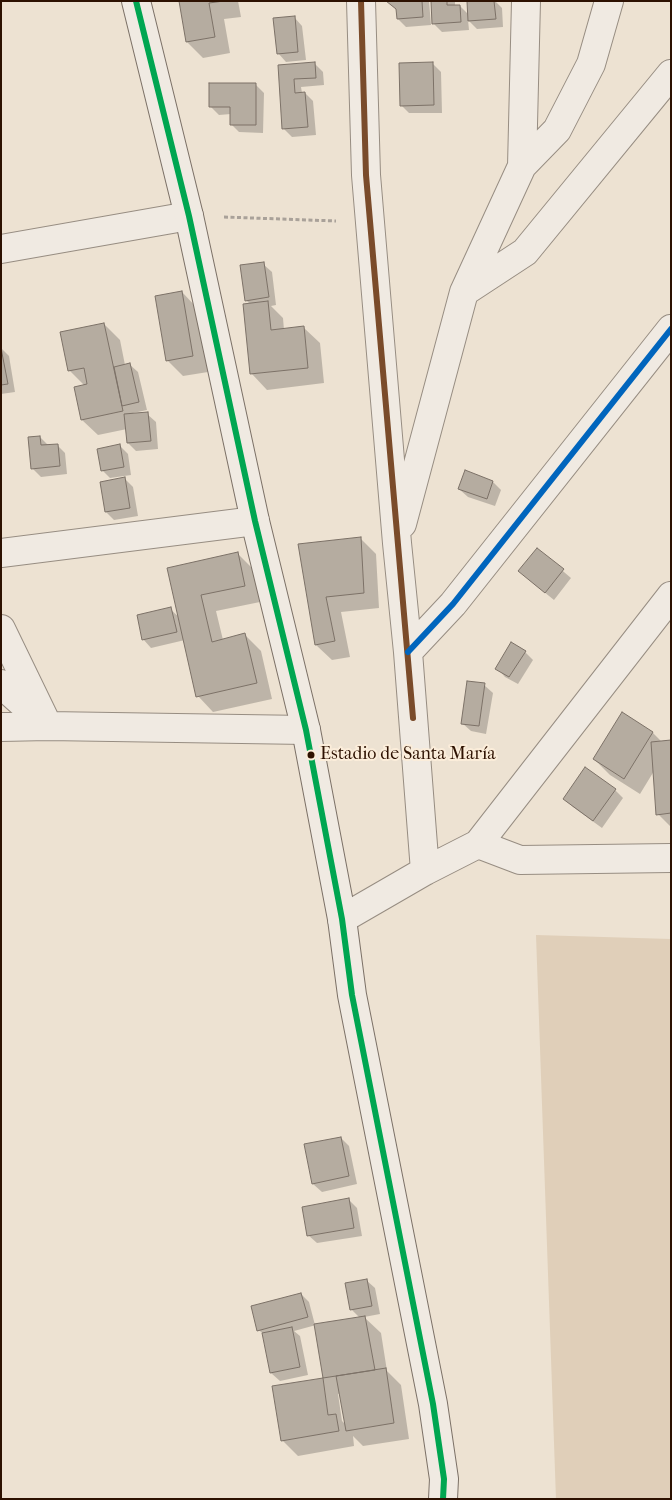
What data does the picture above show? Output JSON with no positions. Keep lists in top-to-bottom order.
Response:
{
  "places": ["Estadio de Santa María"]
}
